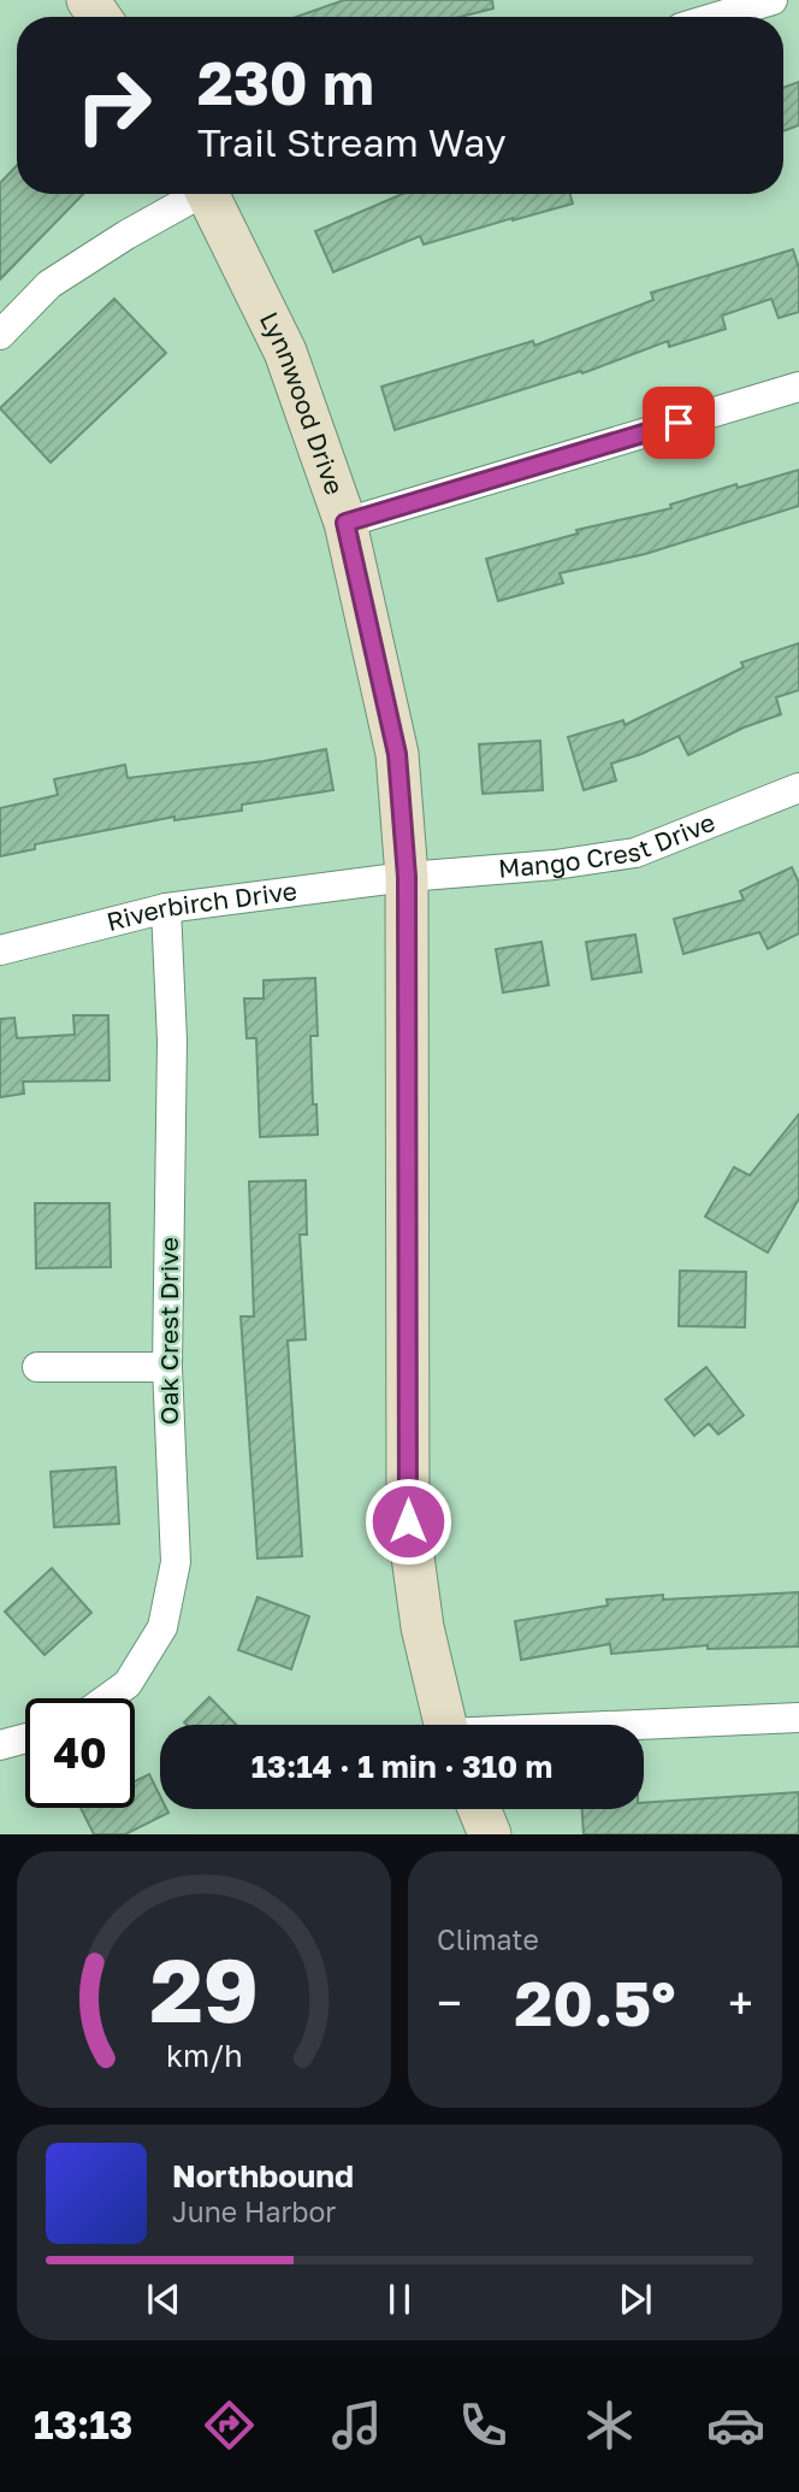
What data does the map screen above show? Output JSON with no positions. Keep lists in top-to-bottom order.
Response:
{
  "streets": {
    "street": [
      "Lynnwood Drive",
      "Mango Crest Drive",
      "Riverbirch Drive",
      "Oak Crest Drive"
    ]
  },
  "crossings": [
    ["Lynnwood Drive", "Mango Crest Drive"],
    ["Lynnwood Drive", "Riverbirch Drive"],
    ["Mango Crest Drive", "Riverbirch Drive"],
    ["Riverbirch Drive", "Oak Crest Drive"]
  ],
  "page": {
    "turn": ["230 m", "Trail Stream Way"],
    "limit": "40",
    "trip": "13:14 · 1 min · 310 m",
    "tile": "Climate",
    "heat": ["−", "20.5°", "+"],
    "song": ["Northbound", "June Harbor"],
    "tabs": "13:13",
    "gauge": ["29", "km/h"]
  }
}
